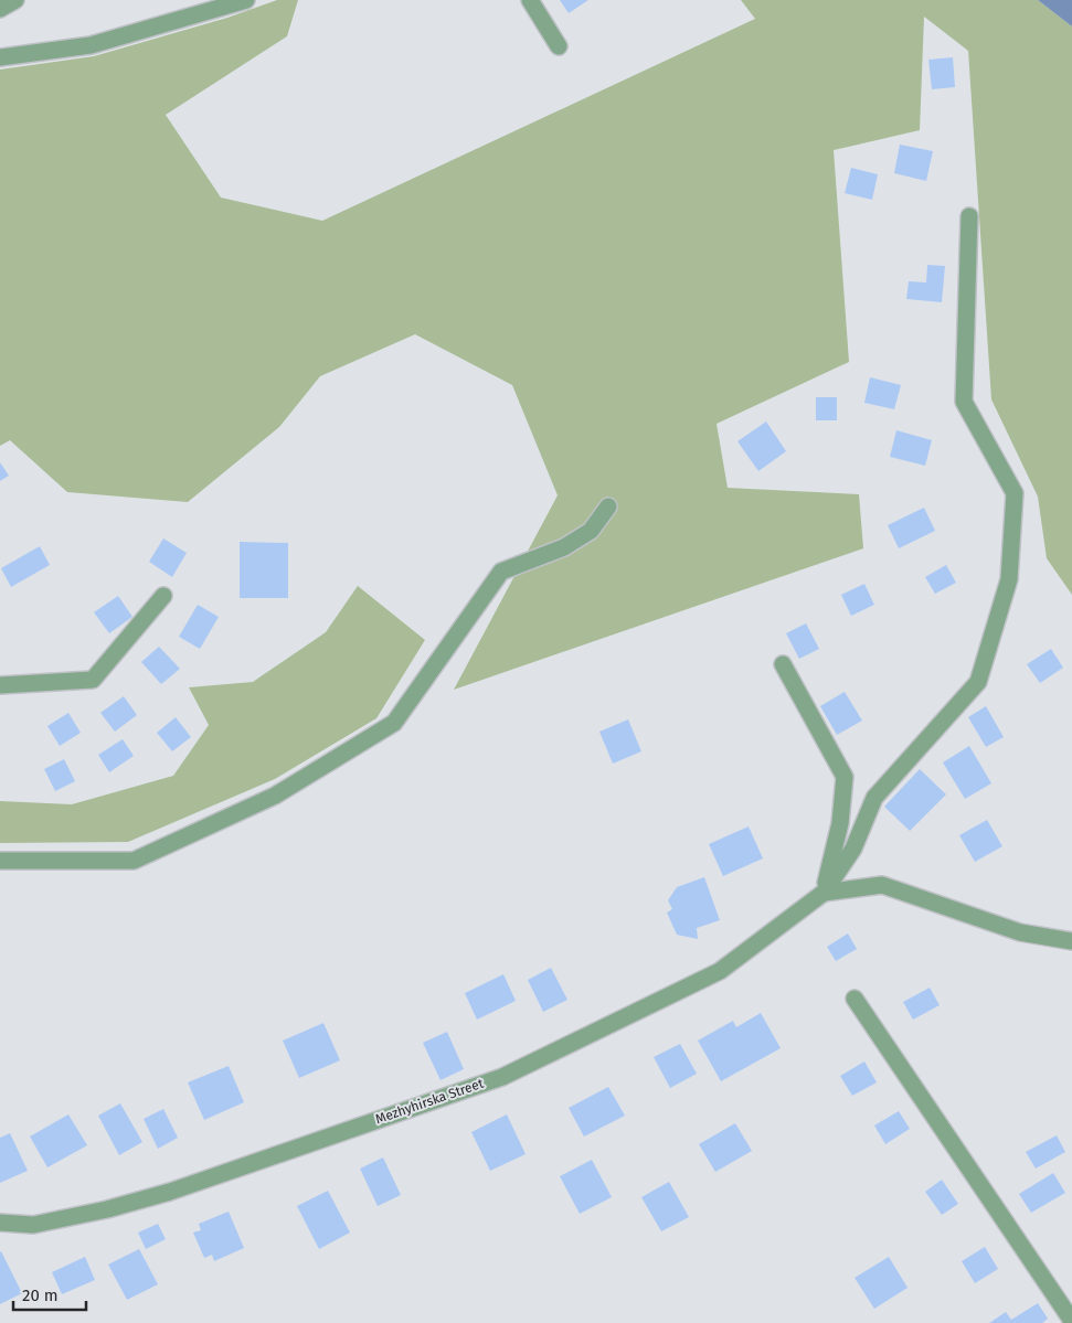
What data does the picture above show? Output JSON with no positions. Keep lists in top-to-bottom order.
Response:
{
  "streets": {
    "street": ["Mezhyhirska Street"]
  },
  "scale_bar": "20 m"
}
